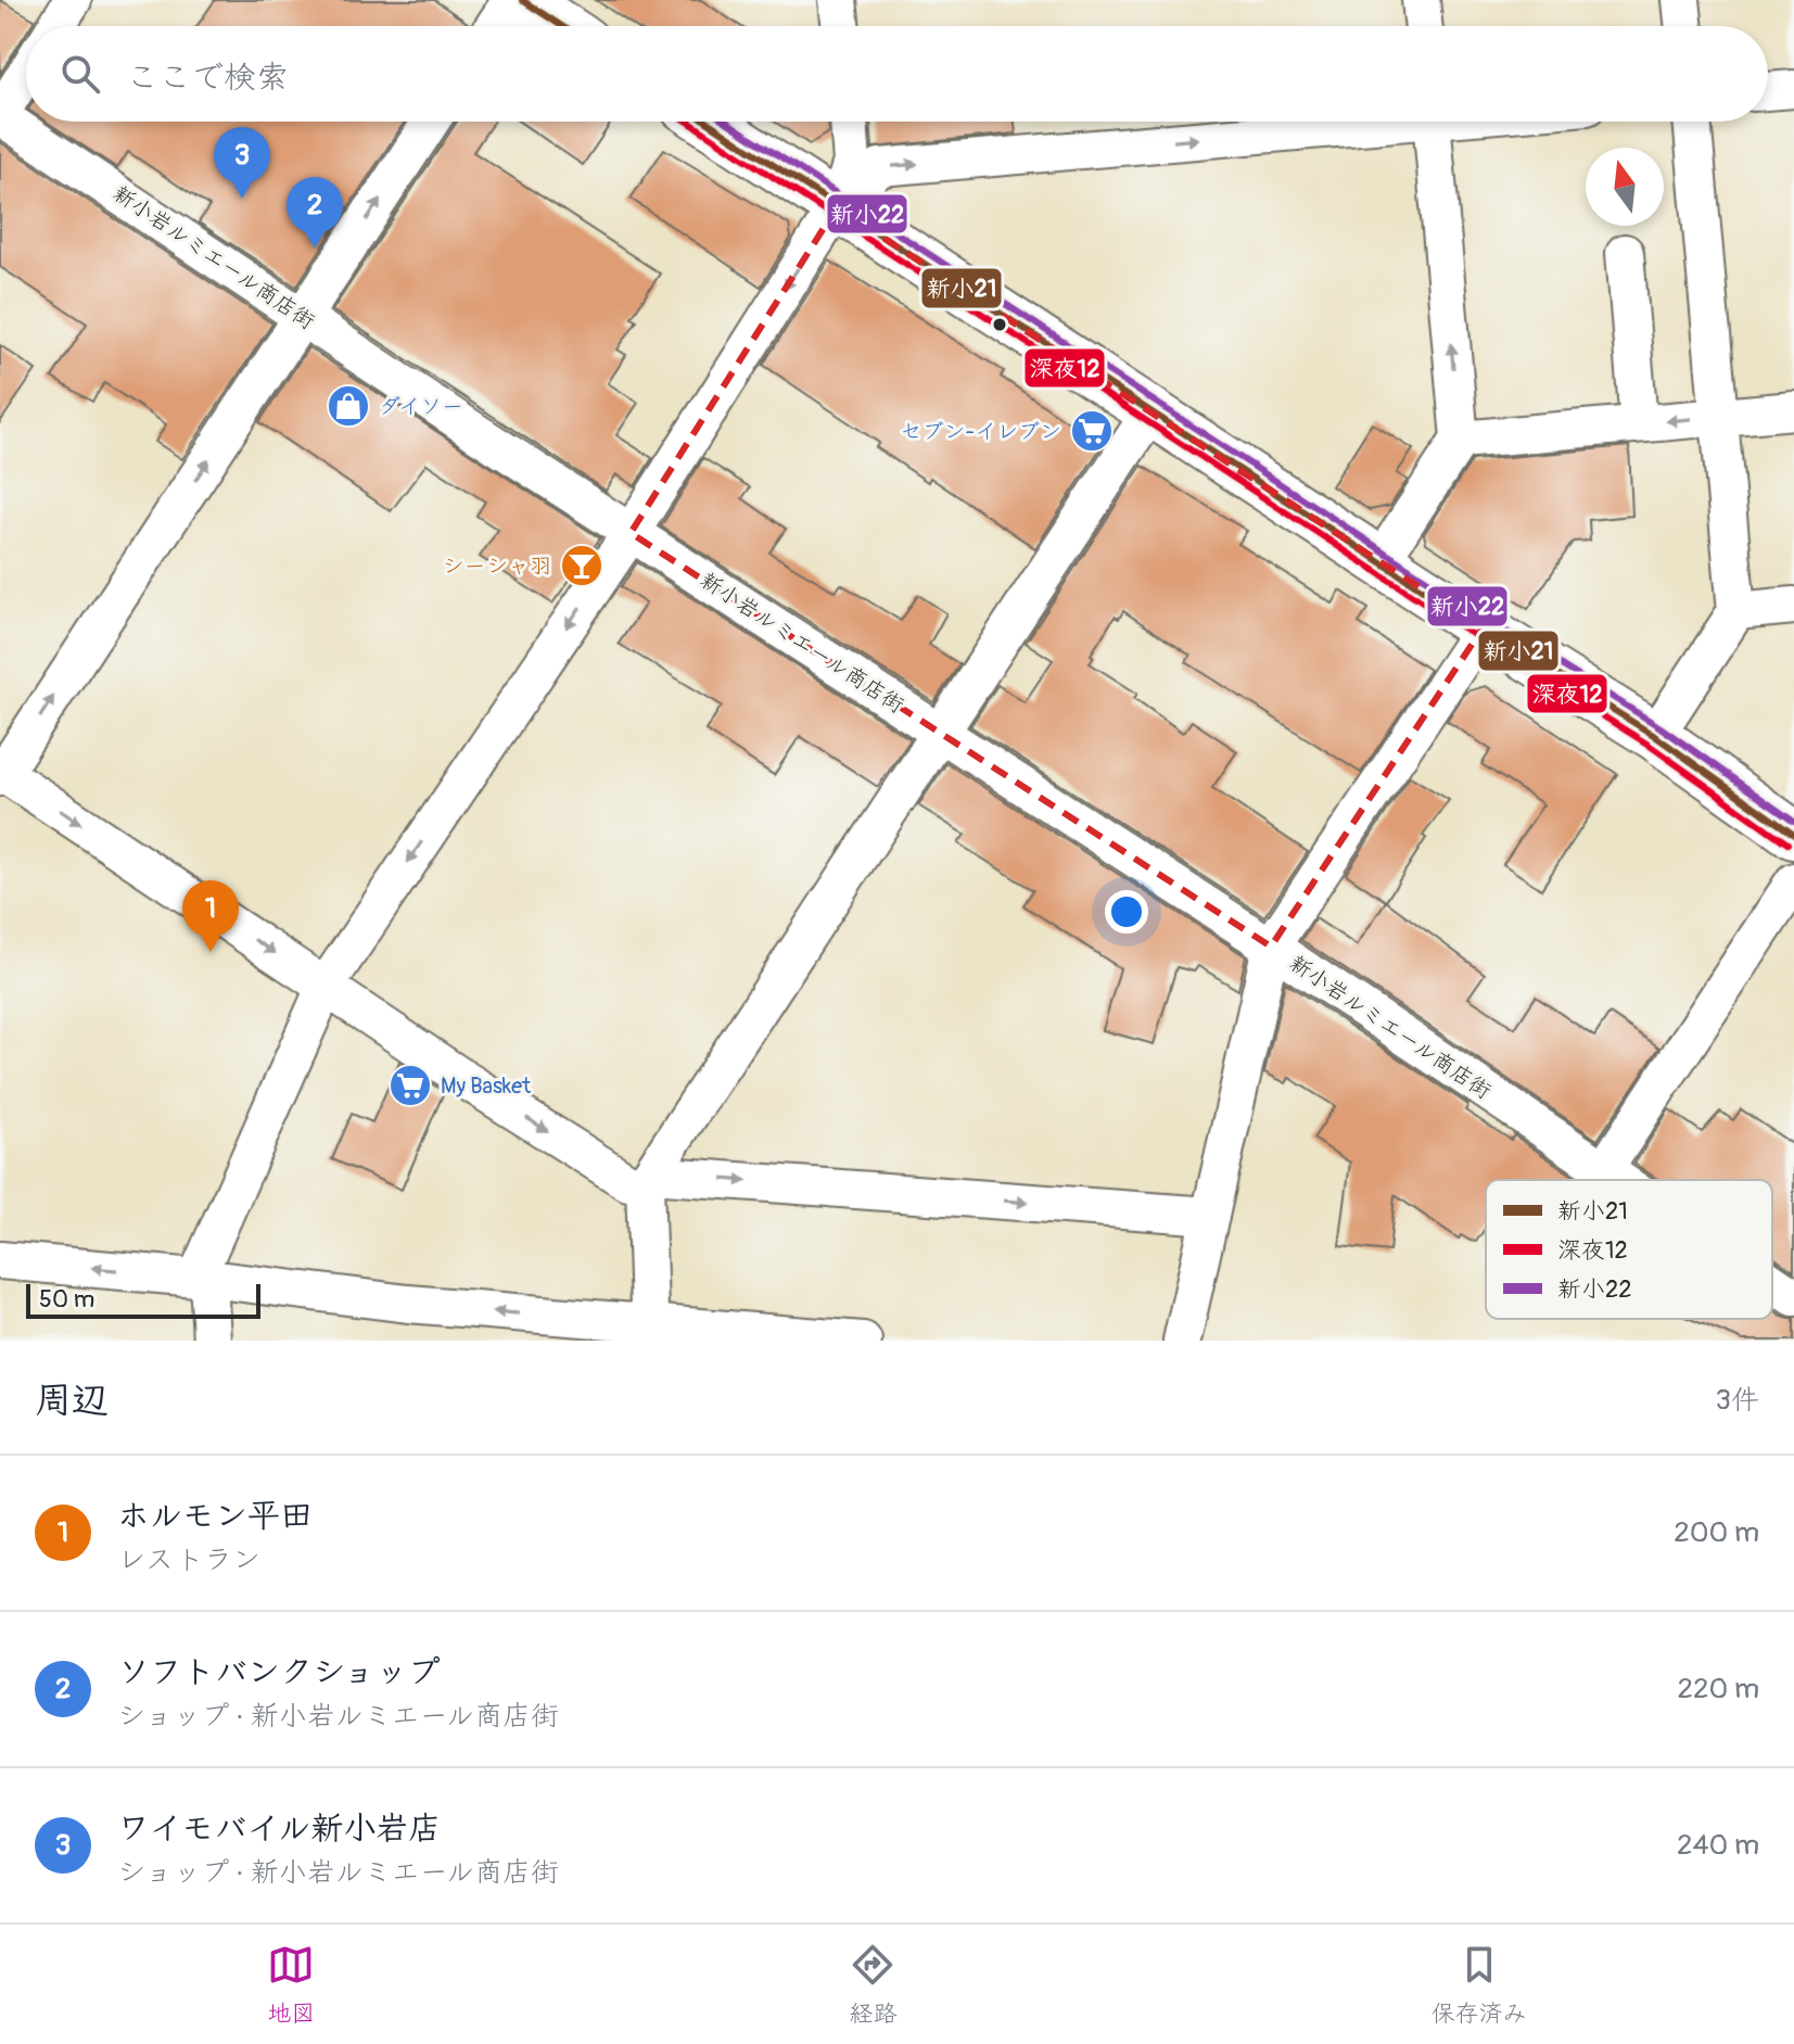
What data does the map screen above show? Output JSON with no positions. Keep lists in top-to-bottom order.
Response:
{
  "streets": {
    "street": ["新小岩ルミエール商店街"]
  },
  "places": {
    "shop": ["ダイソー"],
    "supermarket": ["セブン-イレブン", "My Basket"],
    "bar": ["シーシャ羽"]
  },
  "lines": ["transit line 新小21", "transit line 深夜12", "transit line 新小22"],
  "legend": ["新小21", "深夜12", "新小22"],
  "scale_bar": "50 m",
  "north": "top",
  "page": {
    "search": "ここで検索",
    "pins": ["3", "2", "1"],
    "scale": "50 m",
    "heading": ["周辺", "3件"],
    "list": [
      {
        "mark": "1",
        "name": "ホルモン平田",
        "note": "レストラン",
        "value": "200 m"
      },
      {
        "mark": "2",
        "name": "ソフトバンクショップ",
        "note": "ショップ · 新小岩ルミエール商店街",
        "value": "220 m"
      },
      {
        "mark": "3",
        "name": "ワイモバイル新小岩店",
        "note": "ショップ · 新小岩ルミエール商店街",
        "value": "240 m"
      }
    ],
    "nav": ["地図", "経路", "保存済み"]
  }
}
